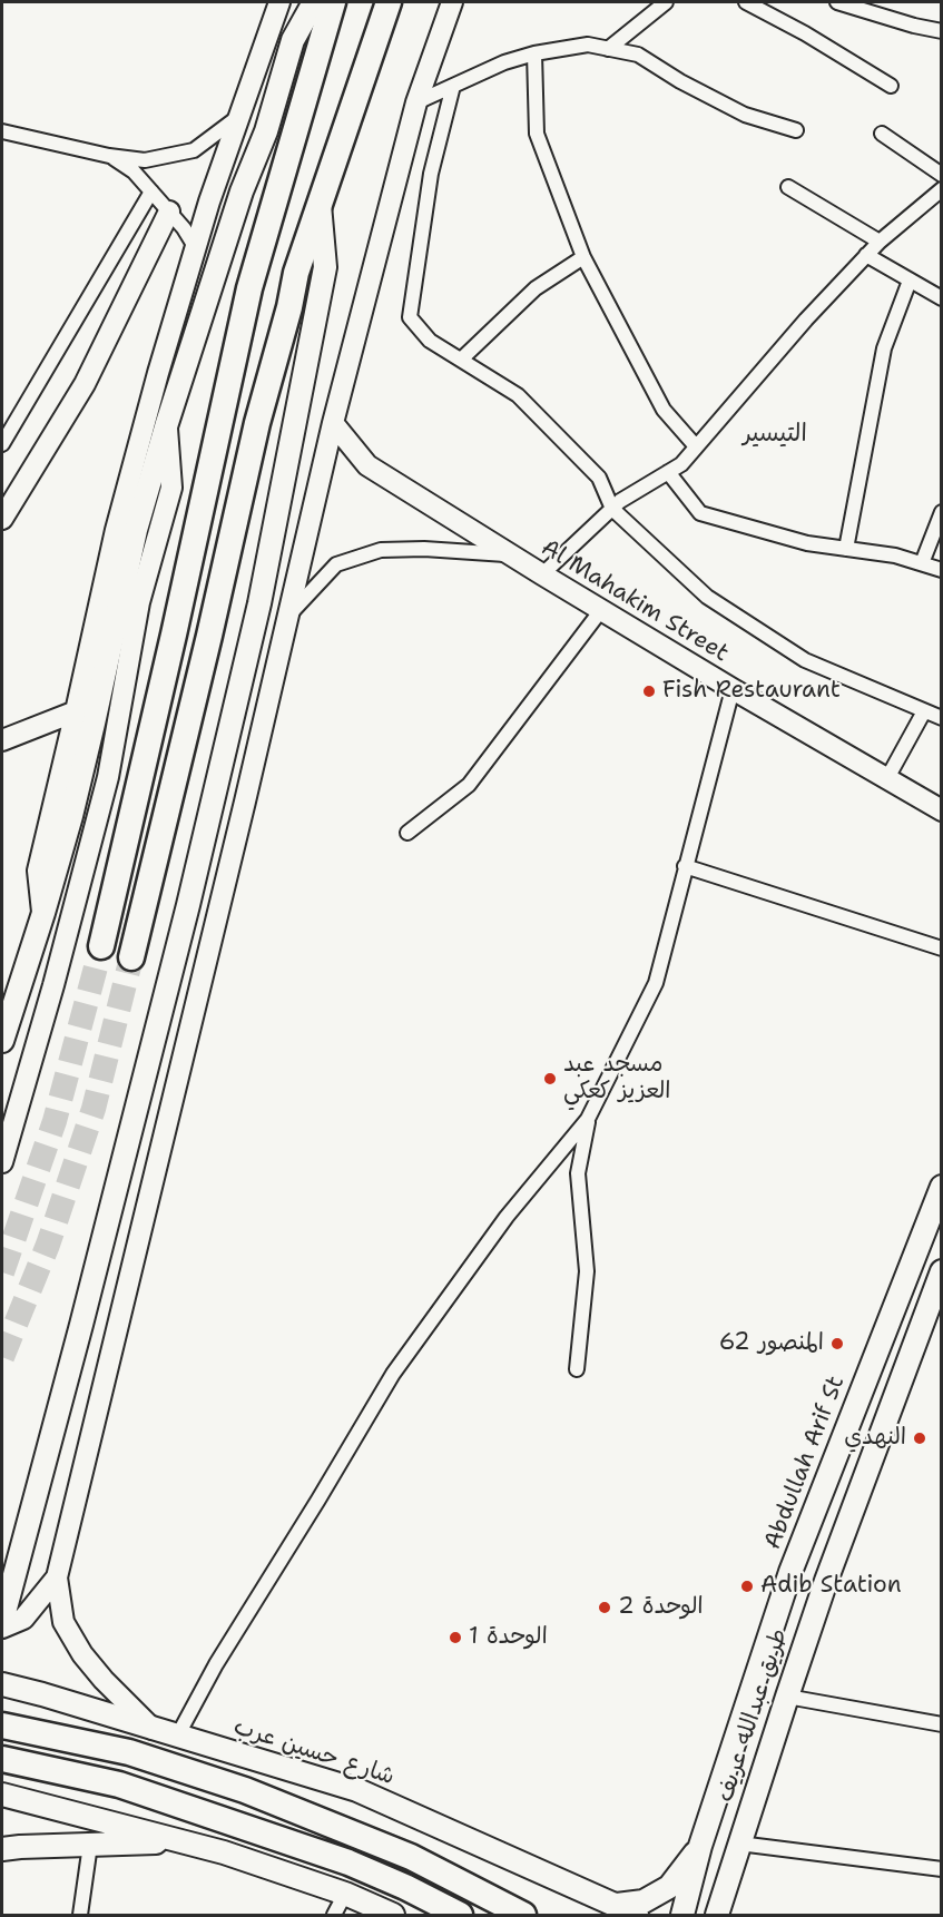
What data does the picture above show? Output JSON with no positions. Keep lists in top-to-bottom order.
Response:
{
  "streets": {
    "main road": ["Abdullah Arif St", "طريق عبدالله عريف", "شارع حسين عرب"],
    "street": ["Al Mahakim Street"]
  },
  "districts": ["التيسير"],
  "places": [
    "Fish Restaurant",
    "مسجد عبد العزيز كعكي",
    "المنصور 62",
    "النهدي",
    "Adib Station",
    "الوحدة 2",
    "الوحدة 1"
  ]
}
